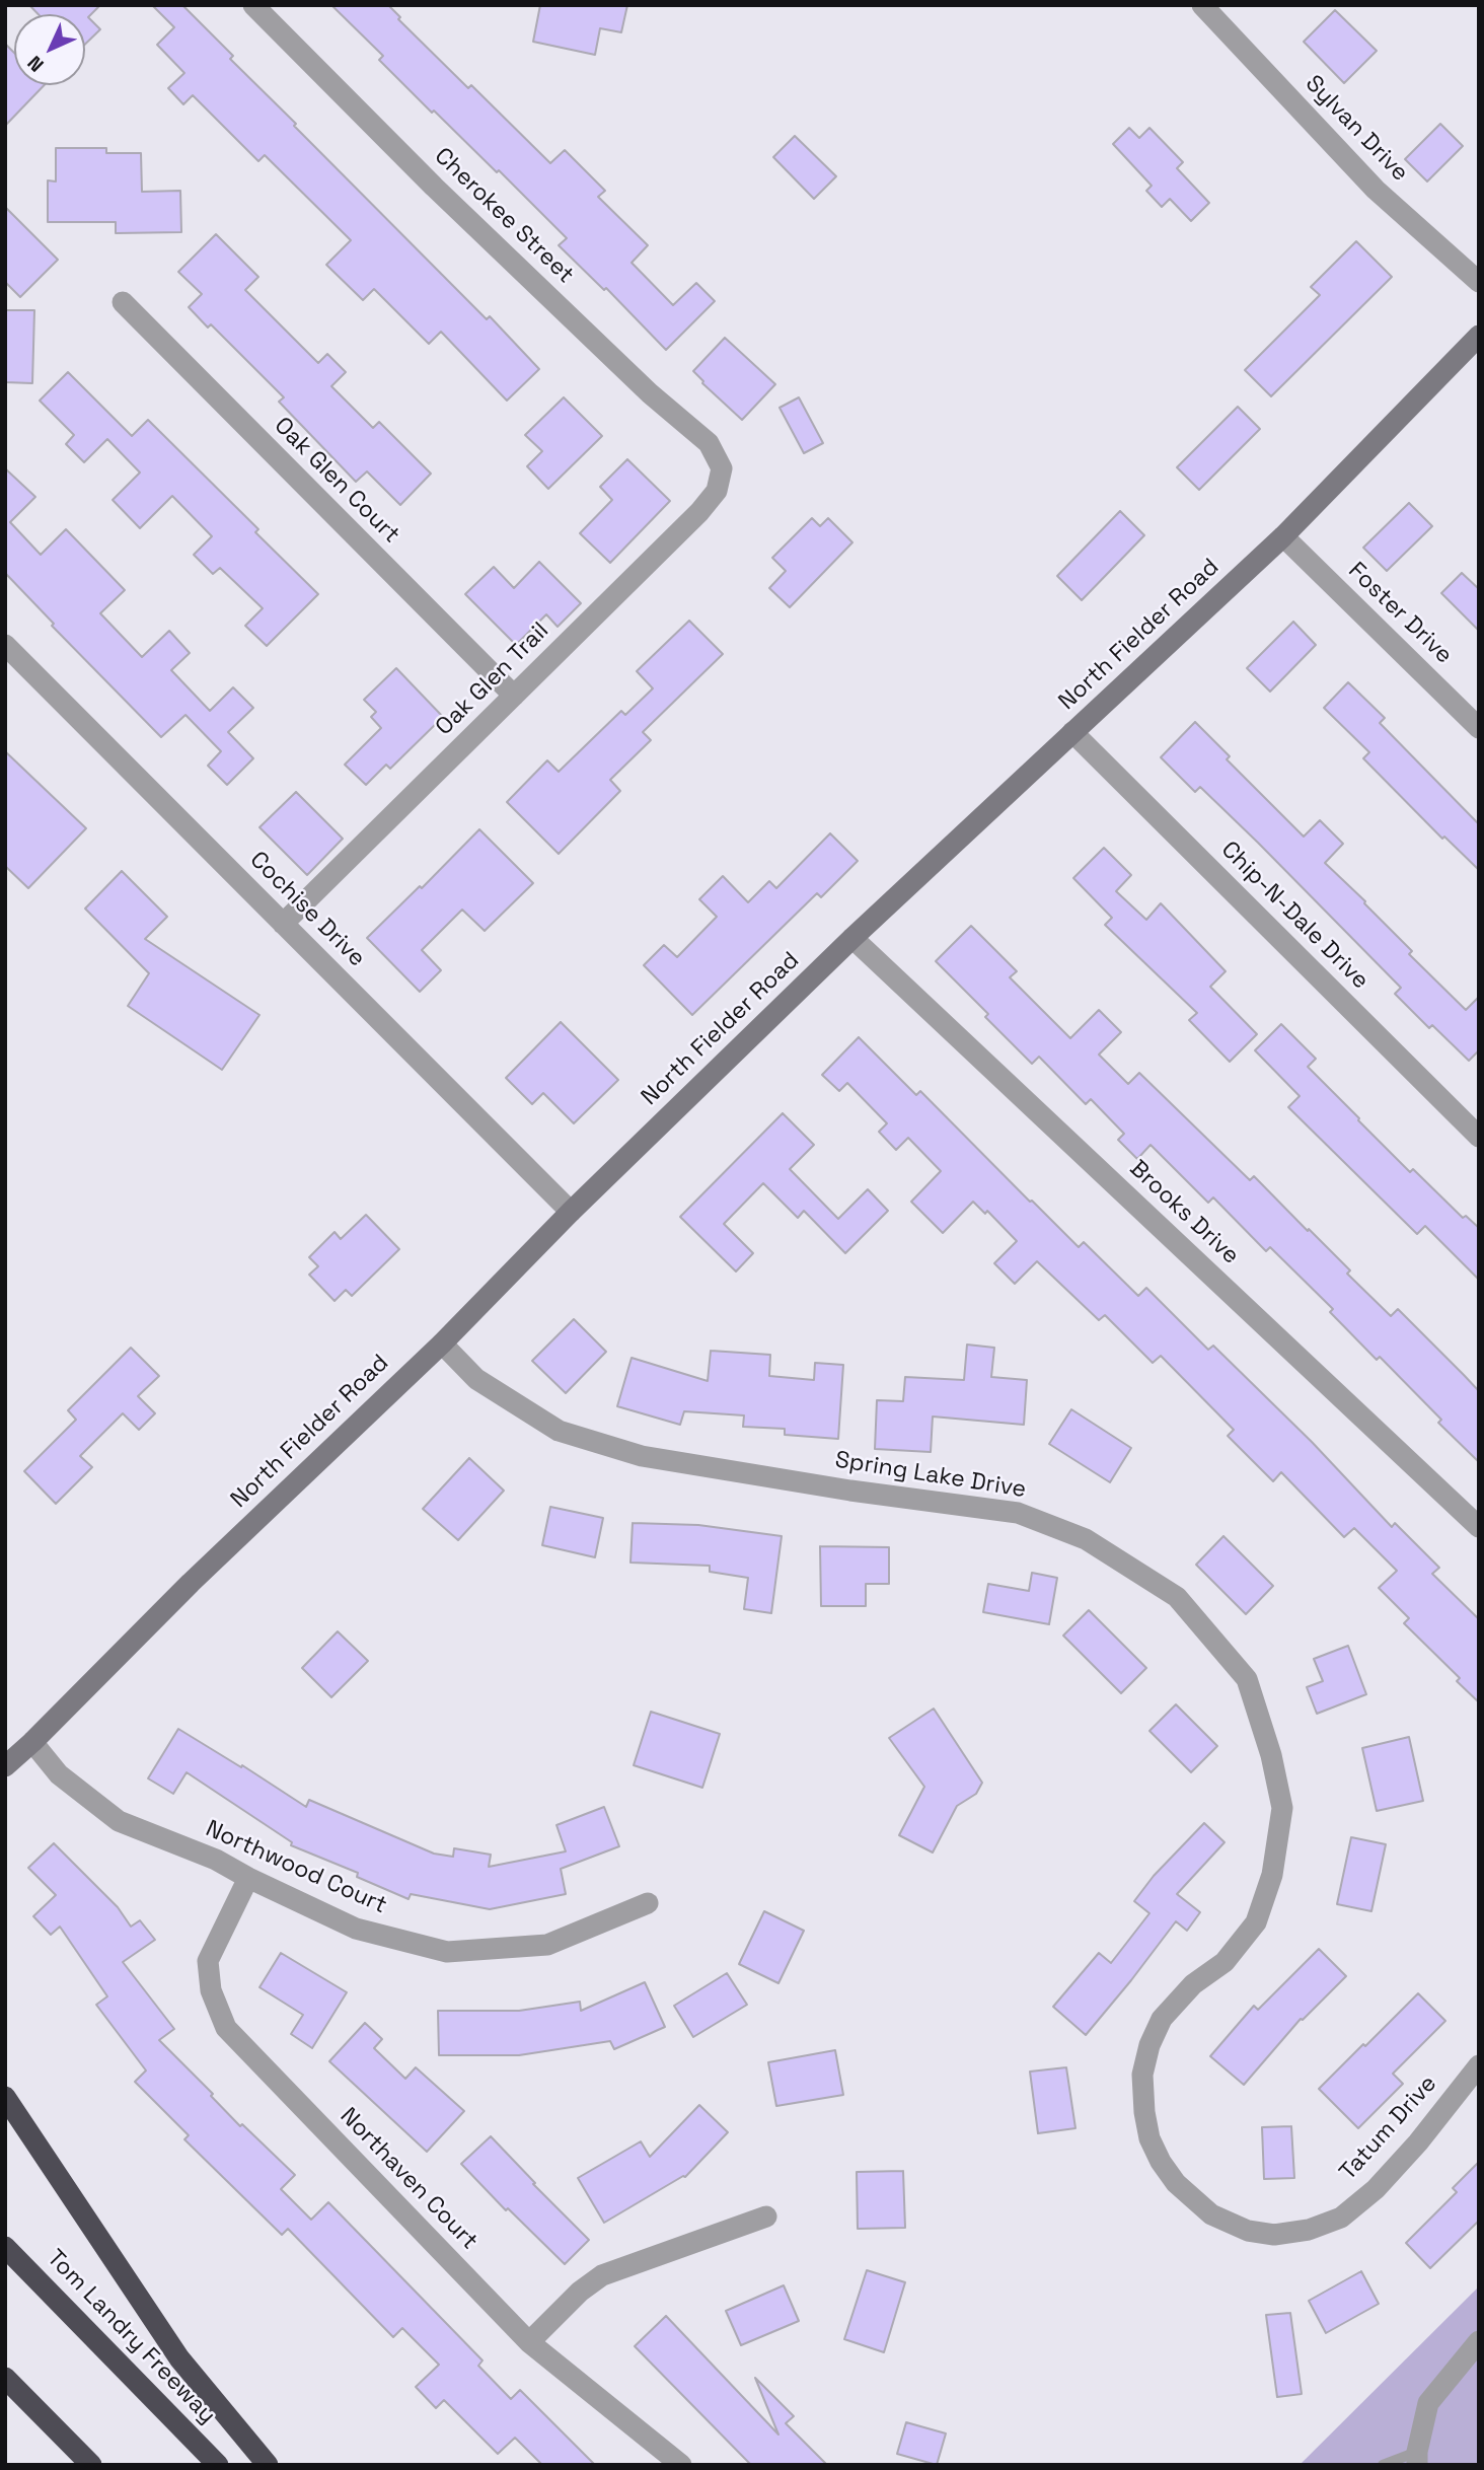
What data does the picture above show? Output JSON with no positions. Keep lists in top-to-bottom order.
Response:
{
  "streets": {
    "highway": ["Tom Landry Freeway"],
    "main road": ["North Fielder Road"],
    "street": [
      "Sylvan Drive",
      "Cherokee Street",
      "Oak Glen Court",
      "Foster Drive",
      "Oak Glen Trail",
      "Cochise Drive",
      "Chip-N-Dale Drive",
      "Brooks Drive",
      "Spring Lake Drive",
      "Northwood Court",
      "Tatum Drive",
      "Northaven Court"
    ]
  },
  "crossings": [
    ["Cherokee Street", "Oak Glen Trail"],
    ["Oak Glen Court", "Oak Glen Trail"],
    ["Foster Drive", "North Fielder Road"],
    ["North Fielder Road", "Cochise Drive"],
    ["North Fielder Road", "Chip-N-Dale Drive"],
    ["North Fielder Road", "Brooks Drive"],
    ["North Fielder Road", "Spring Lake Drive"],
    ["North Fielder Road", "Northwood Court"],
    ["Oak Glen Trail", "Cochise Drive"],
    ["Spring Lake Drive", "Tatum Drive"],
    ["Northwood Court", "Northaven Court"]
  ],
  "north": "bottom left"
}
